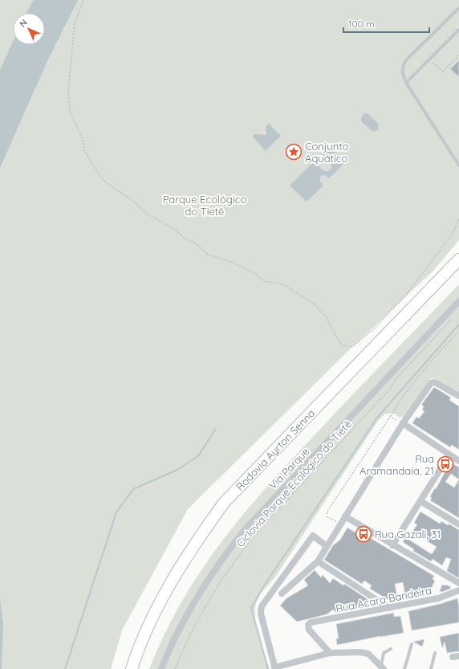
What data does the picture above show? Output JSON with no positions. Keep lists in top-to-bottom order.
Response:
{
  "streets": {
    "highway": ["Rodovia Ayrton Senna"],
    "street": ["Via Parque", "Rua Acara Bandeira"],
    "path": ["Ciclovia Parque Ecológico do Tietê"]
  },
  "parks": ["Parque Ecológico do Tietê"],
  "places": {
    "place": ["Conjunto Aquático"],
    "bus stop": ["Rua Aramandaia, 21", "Rua Gazali, 31"]
  },
  "scale_bar": "100 m",
  "north": "top left"
}
